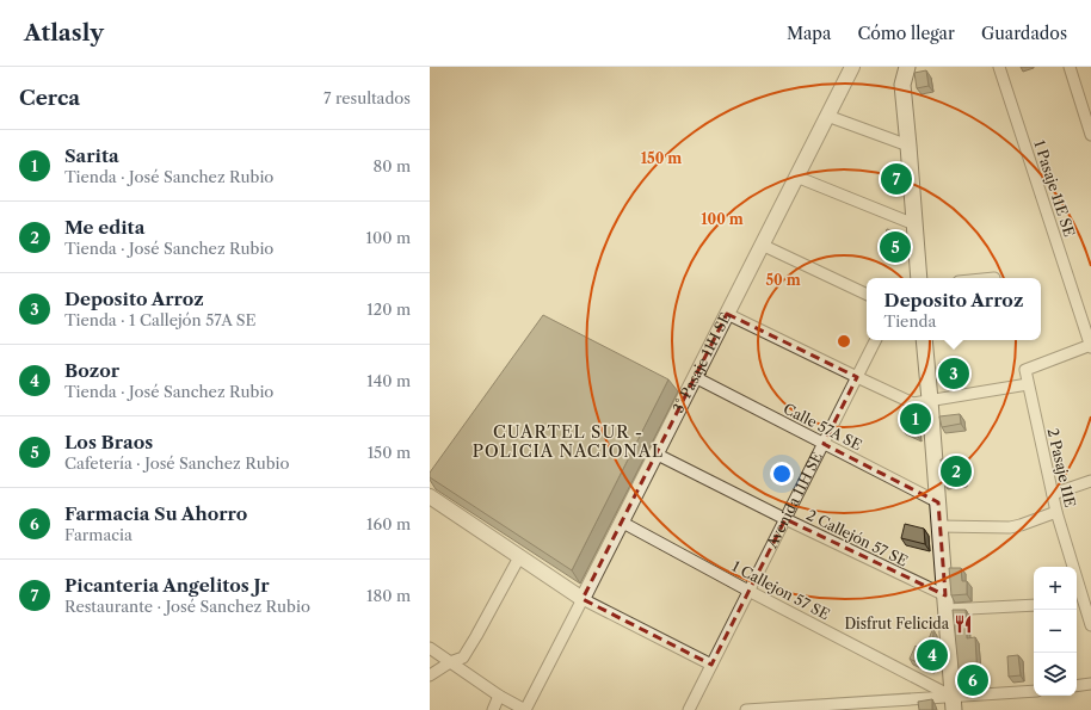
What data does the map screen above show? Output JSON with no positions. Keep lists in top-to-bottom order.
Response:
{
  "streets": {
    "street": [
      "1 Pasaje 11E SE",
      "3° Pasaje 11H SE",
      "Calle 57A SE",
      "2 Pasaje 11E",
      "Avenida 11H SE",
      "2 Callejón 57 SE",
      "1 Callejon 57 SE"
    ]
  },
  "crossings": [
    ["1 Pasaje 11E SE", "2 Pasaje 11E"],
    ["3° Pasaje 11H SE", "Calle 57A SE"],
    ["3° Pasaje 11H SE", "2 Callejón 57 SE"],
    ["3° Pasaje 11H SE", "1 Callejon 57 SE"],
    ["Calle 57A SE", "Avenida 11H SE"],
    ["Avenida 11H SE", "2 Callejón 57 SE"],
    ["Avenida 11H SE", "1 Callejon 57 SE"]
  ],
  "districts": ["CUARTEL SUR - POLICIA NACIONAL"],
  "places": {
    "restaurant": ["Disfrut Felicida"]
  },
  "page": {
    "header": "Atlasly",
    "nav": ["Mapa", "Cómo llegar", "Guardados"],
    "heading": ["Cerca", "7 resultados"],
    "list": [
      {
        "mark": "1",
        "name": "Sarita",
        "note": "Tienda · José Sanchez Rubio",
        "value": "80 m"
      },
      {
        "mark": "2",
        "name": "Me edita",
        "note": "Tienda · José Sanchez Rubio",
        "value": "100 m"
      },
      {
        "mark": "3",
        "name": "Deposito Arroz",
        "note": "Tienda · 1 Callejón 57A SE",
        "value": "120 m"
      },
      {
        "mark": "4",
        "name": "Bozor",
        "note": "Tienda · José Sanchez Rubio",
        "value": "140 m"
      },
      {
        "mark": "5",
        "name": "Los Braos",
        "note": "Cafetería · José Sanchez Rubio",
        "value": "150 m"
      },
      {
        "mark": "6",
        "name": "Farmacia Su Ahorro",
        "note": "Farmacia",
        "value": "160 m"
      },
      {
        "mark": "7",
        "name": "Picanteria Angelitos Jr",
        "note": "Restaurante · José Sanchez Rubio",
        "value": "180 m"
      }
    ],
    "pins": [
      "7",
      "5",
      "3",
      "1",
      "2",
      "4",
      "6"
    ],
    "popup": ["Deposito Arroz", "Tienda"],
    "map_buttons": ["+", "−"]
  },
  "rings": ["150 m", "100 m", "50 m"]
}
